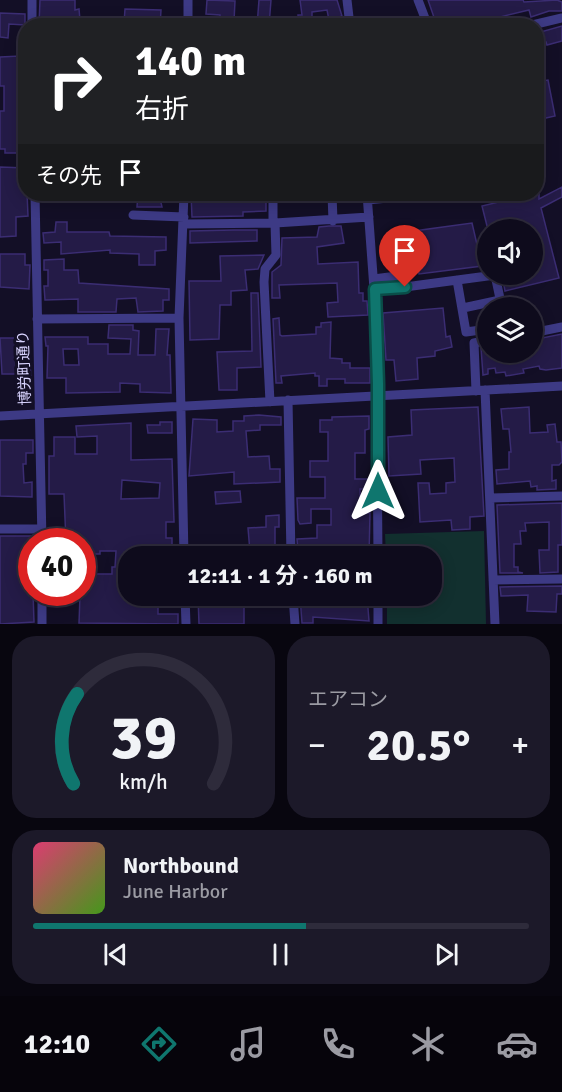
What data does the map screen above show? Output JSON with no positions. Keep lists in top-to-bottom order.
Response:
{
  "streets": {
    "street": ["博労町通り"]
  },
  "page": {
    "turn": ["140 m", "右折"],
    "then": "その先",
    "limit": "40",
    "trip": "12:11 · 1 分 · 160 m",
    "tile": "エアコン",
    "heat": ["−", "20.5°", "+"],
    "song": ["Northbound", "June Harbor"],
    "tabs": "12:10",
    "gauge": ["39", "km/h"]
  }
}
